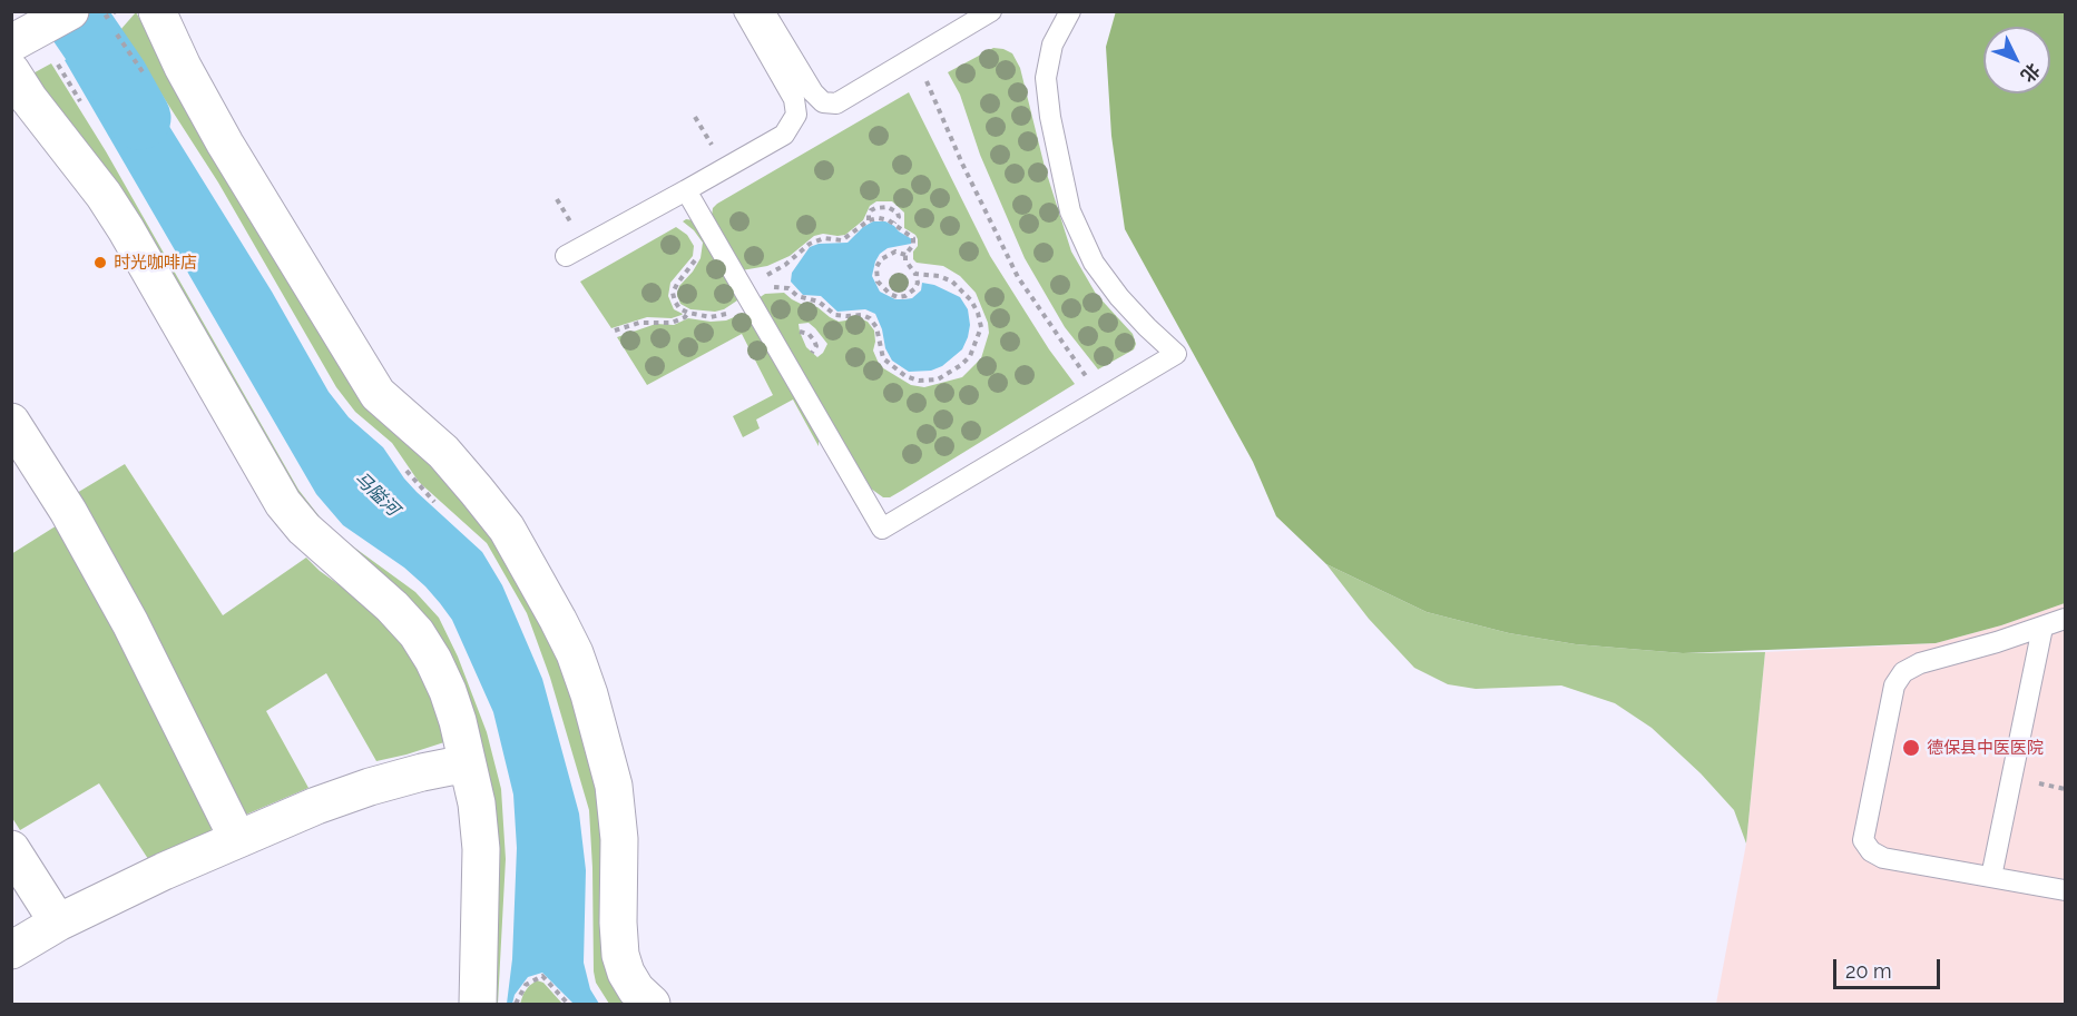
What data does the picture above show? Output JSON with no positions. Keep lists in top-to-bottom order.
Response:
{
  "water": ["马隘河"],
  "places": ["时光咖啡店", "德保县中医医院"],
  "scale_bar": "20 m",
  "north": "bottom right"
}
